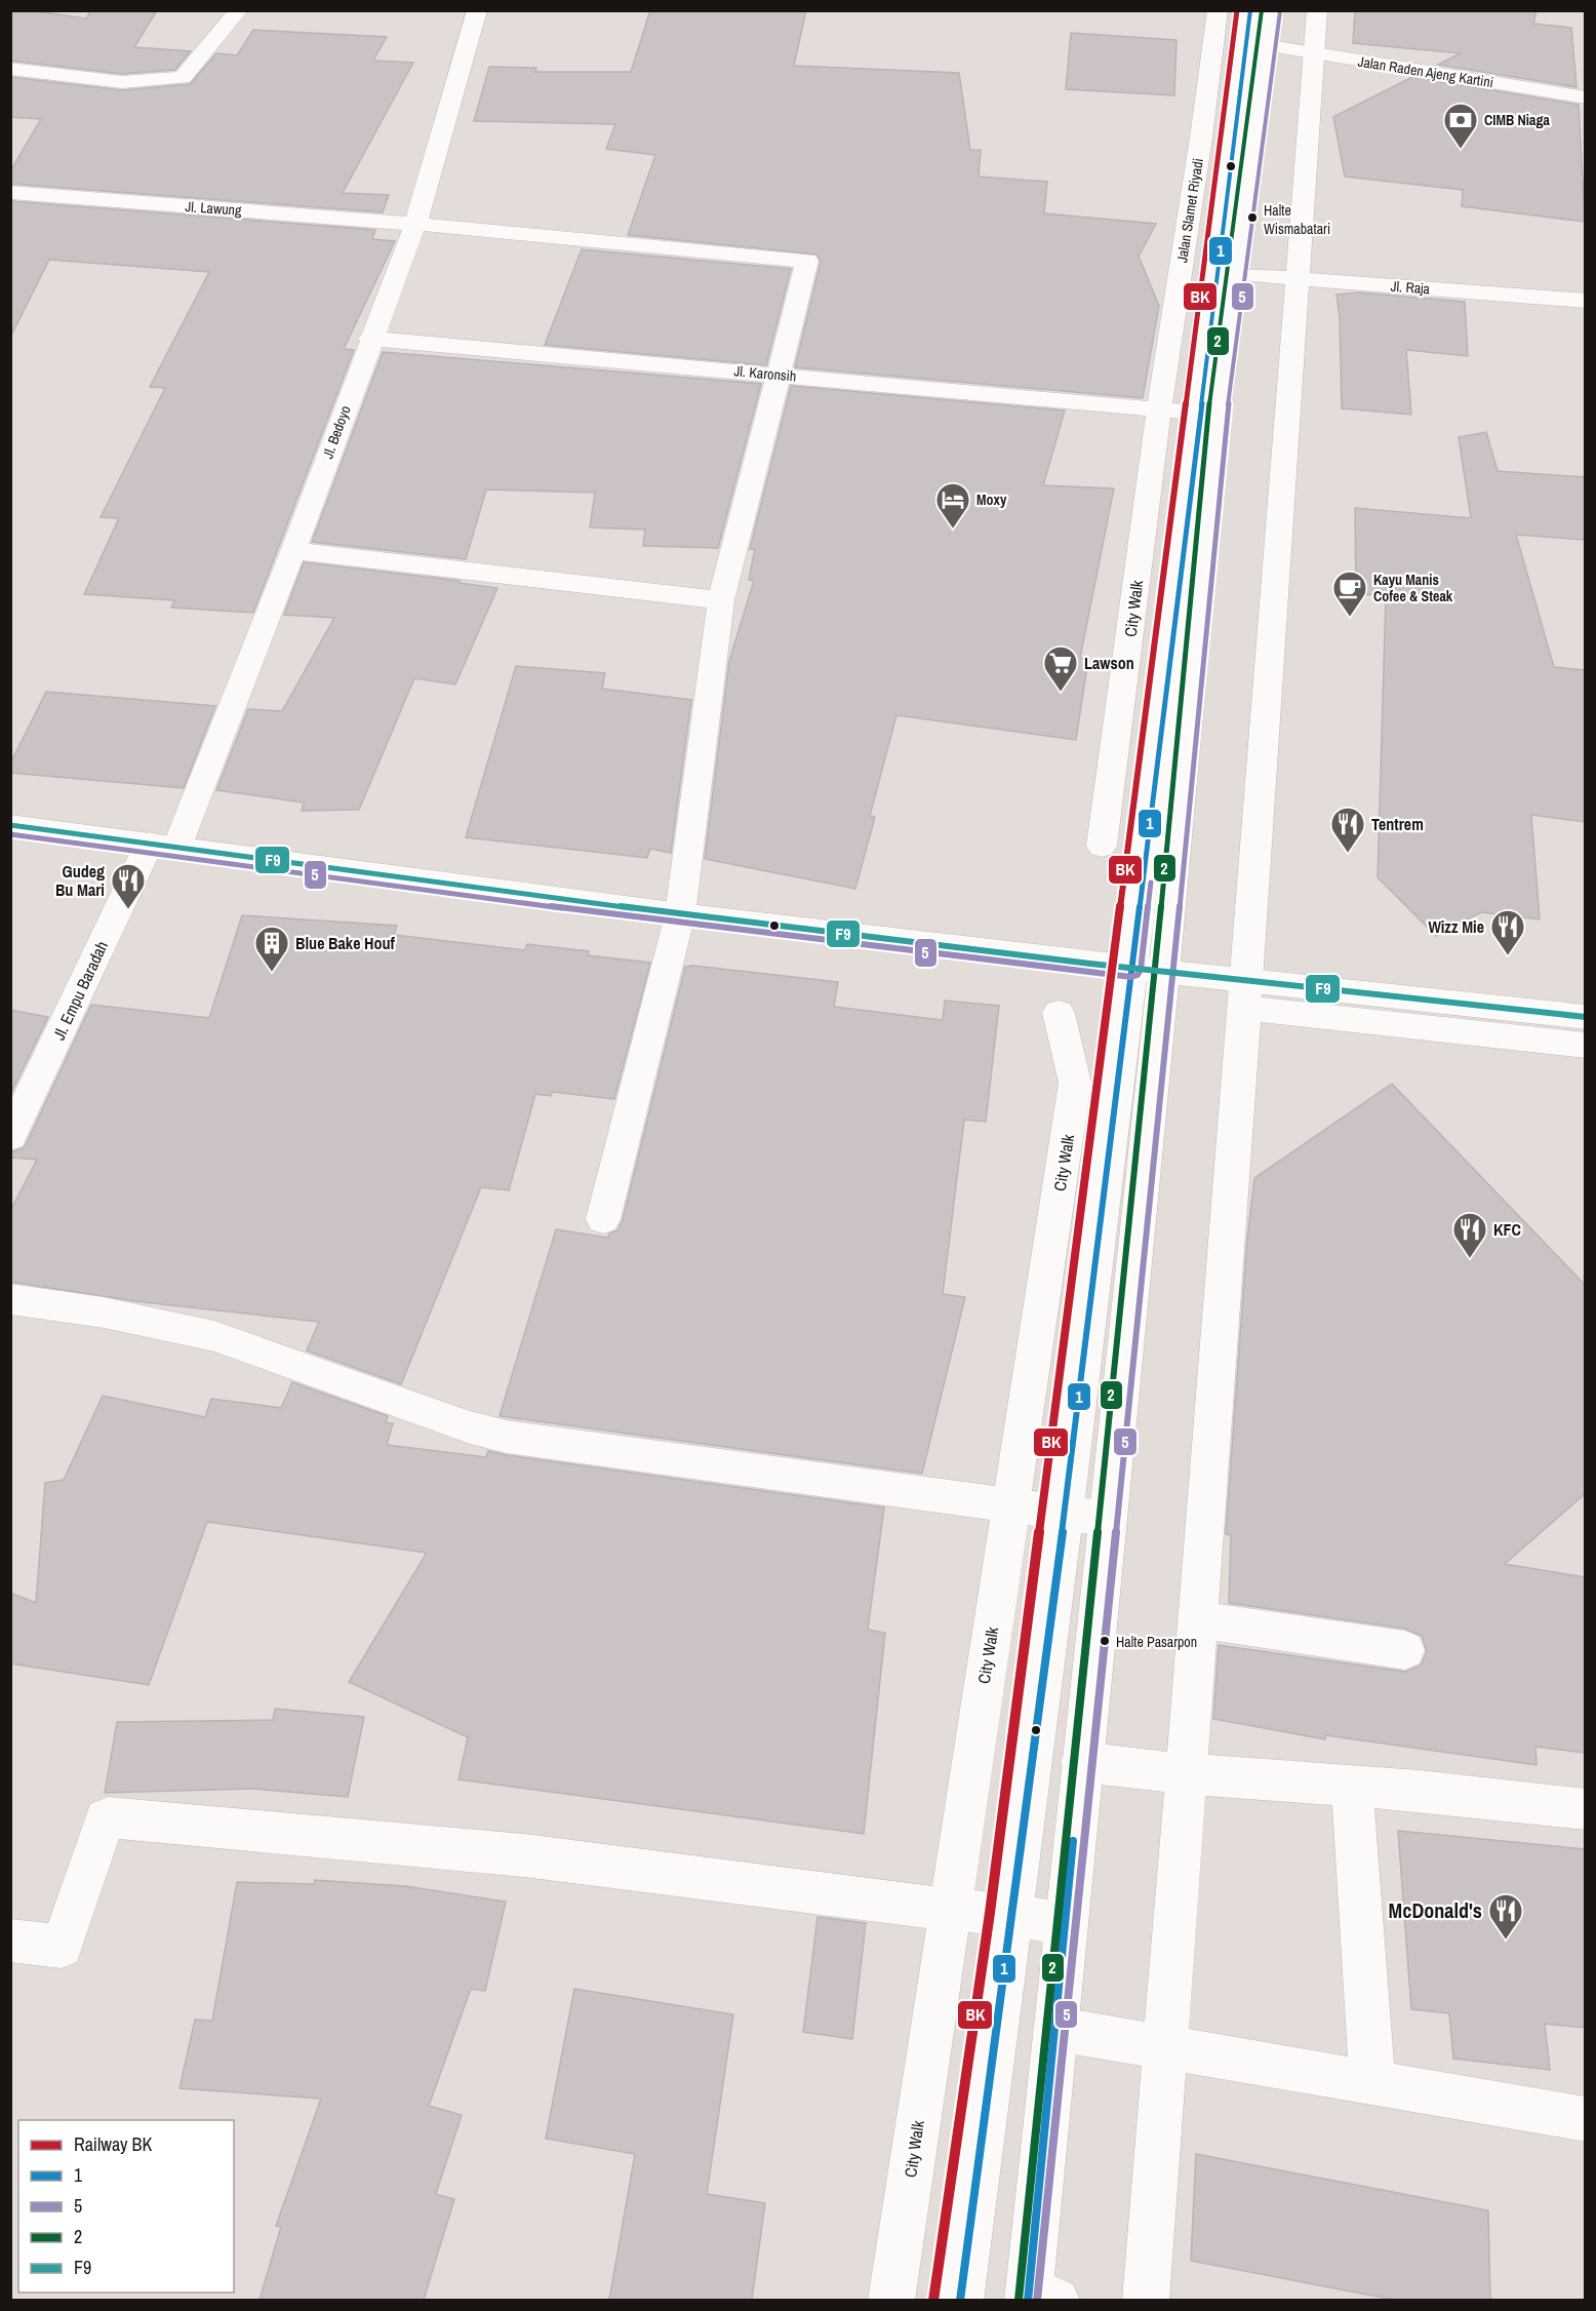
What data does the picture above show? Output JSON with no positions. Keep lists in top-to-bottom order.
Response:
{
  "streets": {
    "street": [
      "Jalan Raden Ajeng Kartini",
      "Jl. Lawung",
      "Jalan Slamet Riyadi",
      "Jl. Raja",
      "Jl. Karonsih",
      "Jl. Bedoyo",
      "City Walk",
      "Jl. Empu Baradah"
    ]
  },
  "crossings": [
    ["Jl. Lawung", "Jl. Karonsih"],
    ["Jl. Lawung", "Jl. Bedoyo"],
    ["Jalan Slamet Riyadi", "Jl. Karonsih"],
    ["Jalan Slamet Riyadi", "City Walk"],
    ["Jl. Karonsih", "Jl. Bedoyo"],
    ["Jl. Karonsih", "City Walk"],
    ["Jl. Bedoyo", "Jl. Empu Baradah"]
  ],
  "places": {
    "bank": ["CIMB Niaga"],
    "other": ["Halte Wismabatari", "Halte Pasarpon"],
    "hotel": ["Moxy"],
    "cafe": ["Kayu Manis Cofee & Steak"],
    "supermarket": ["Lawson"],
    "restaurant": [
      "Tentrem",
      "Gudeg Bu Mari",
      "Wizz Mie",
      "KFC",
      "McDonald's"
    ],
    "building": ["Blue Bake Houf"]
  },
  "lines": [
    "rail line BK",
    "transit line 1",
    "transit line 2",
    "transit line 5",
    "transit line F9"
  ],
  "legend": [
    "Railway BK",
    "1",
    "5",
    "2",
    "F9"
  ]
}
